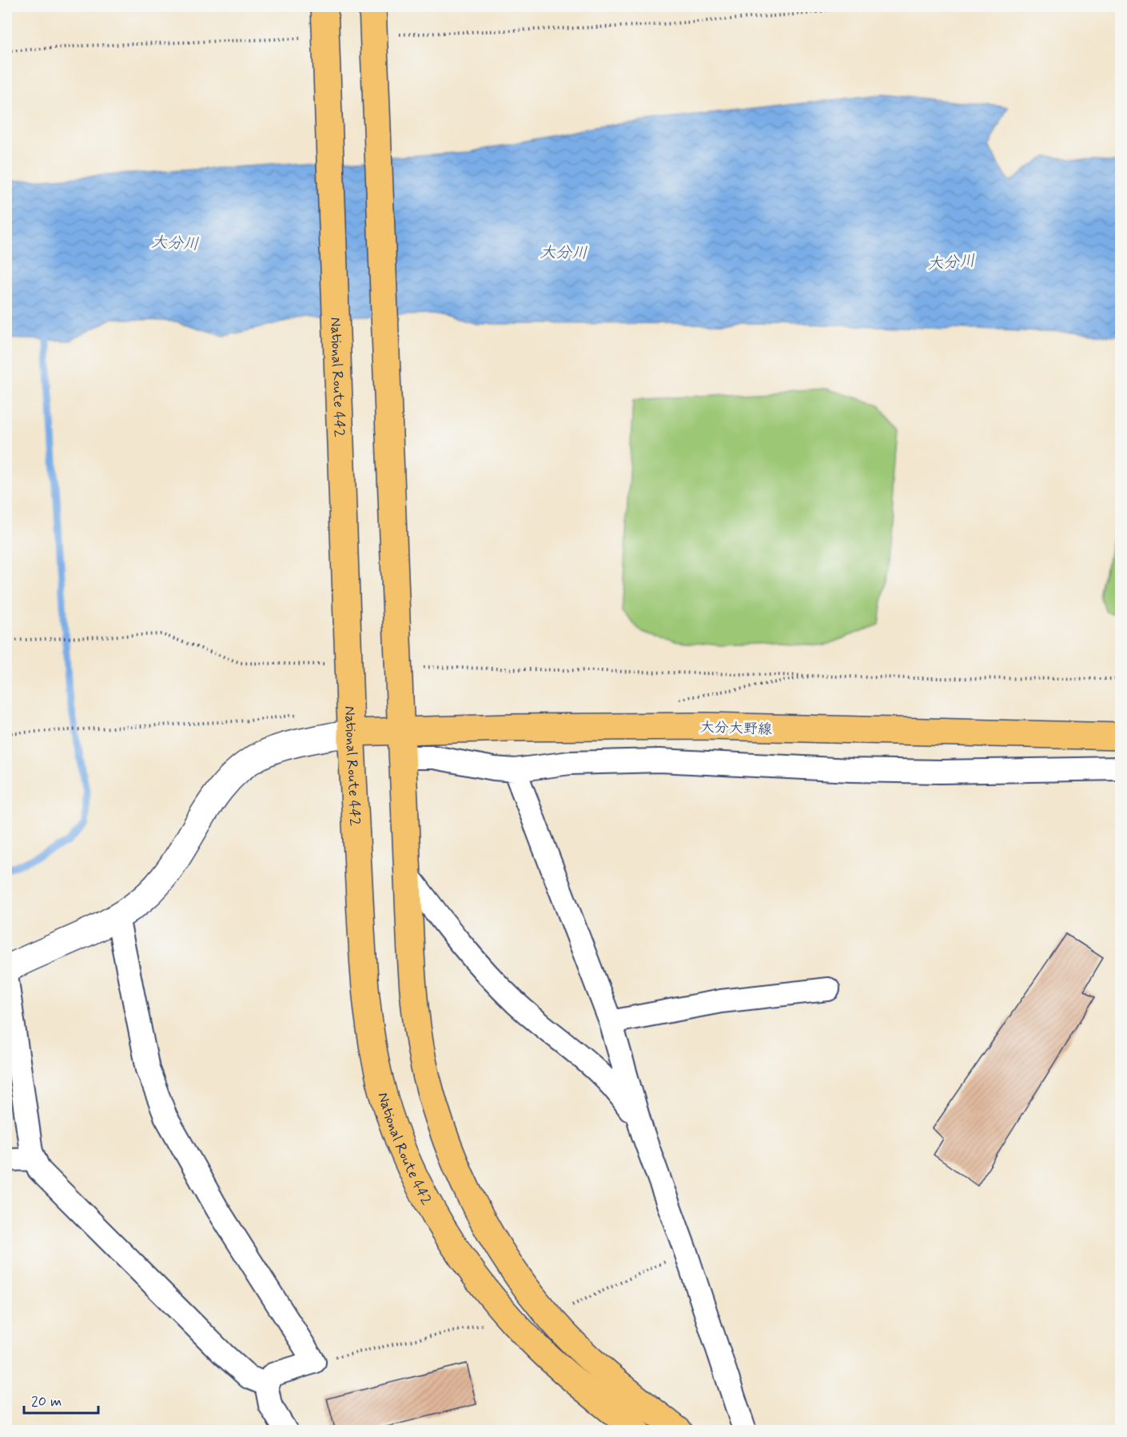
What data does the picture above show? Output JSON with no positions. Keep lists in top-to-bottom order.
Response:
{
  "streets": {
    "main road": ["National Route 442", "大分大野線"]
  },
  "crossings": [
    ["National Route 442", "大分大野線"]
  ],
  "water": ["大分川"],
  "scale_bar": "20 m"
}
